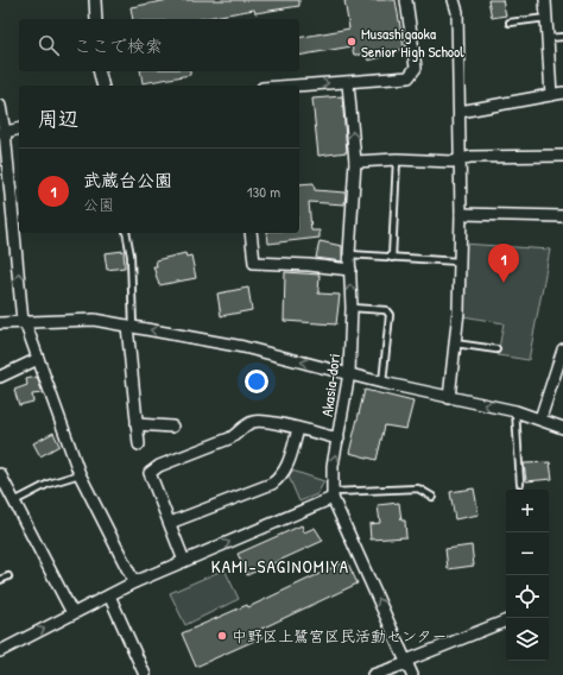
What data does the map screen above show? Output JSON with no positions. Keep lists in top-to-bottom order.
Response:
{
  "streets": {
    "street": ["Akasia-dori"]
  },
  "one_way": ["Akasia-dori"],
  "districts": ["KAMI-SAGINOMIYA"],
  "places": ["Musashigaoka Senior High School", "中野区上鷺宮区民活動センター"],
  "page": {
    "search": "ここで検索",
    "heading": "周辺",
    "list": [
      {
        "mark": "1",
        "name": "武蔵台公園",
        "note": "公園",
        "value": "130 m"
      }
    ],
    "pins": "1",
    "map_buttons": ["+", "−"]
  }
}
